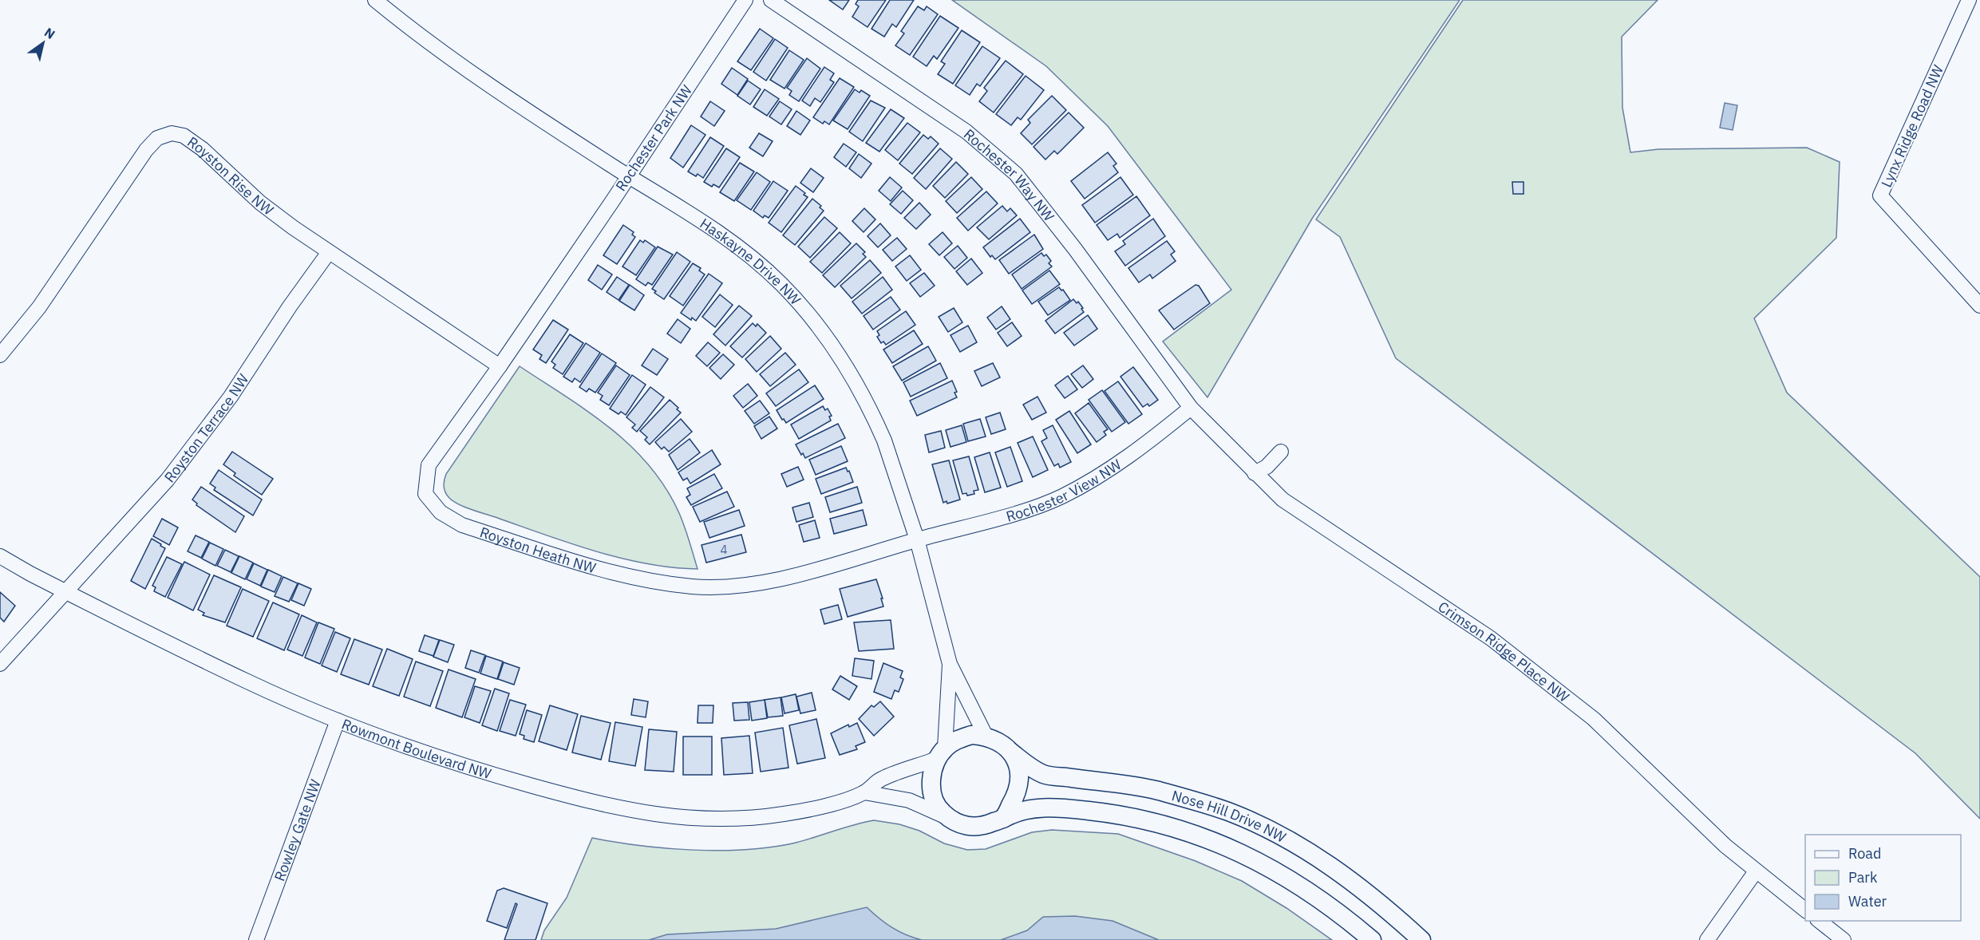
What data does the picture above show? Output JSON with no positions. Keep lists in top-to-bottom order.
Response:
{
  "streets": {
    "street": [
      "Lynx Ridge Road NW",
      "Rochester Park NW",
      "Royston Rise NW",
      "Rochester Way NW",
      "Haskayne Drive NW",
      "Royston Terrace NW",
      "Rochester View NW",
      "Royston Heath NW",
      "Crimson Ridge Place NW",
      "Rowmont Boulevard NW",
      "Nose Hill Drive NW",
      "Rowley Gate NW"
    ]
  },
  "crossings": [
    ["Rochester Park NW", "Haskayne Drive NW"],
    ["Rochester Park NW", "Royston Heath NW"],
    ["Royston Rise NW", "Royston Terrace NW"],
    ["Royston Rise NW", "Royston Heath NW"],
    ["Rochester Way NW", "Rochester View NW"],
    ["Rochester Way NW", "Crimson Ridge Place NW"],
    ["Haskayne Drive NW", "Rochester View NW"],
    ["Haskayne Drive NW", "Royston Heath NW"],
    ["Haskayne Drive NW", "Rowmont Boulevard NW"],
    ["Haskayne Drive NW", "Nose Hill Drive NW"],
    ["Royston Terrace NW", "Rowmont Boulevard NW"],
    ["Rochester View NW", "Royston Heath NW"],
    ["Rochester View NW", "Crimson Ridge Place NW"],
    ["Rowmont Boulevard NW", "Nose Hill Drive NW"],
    ["Rowmont Boulevard NW", "Rowley Gate NW"]
  ],
  "house_numbers": ["4"],
  "legend": ["Road", "Park", "Water"],
  "north": "top right"
}
